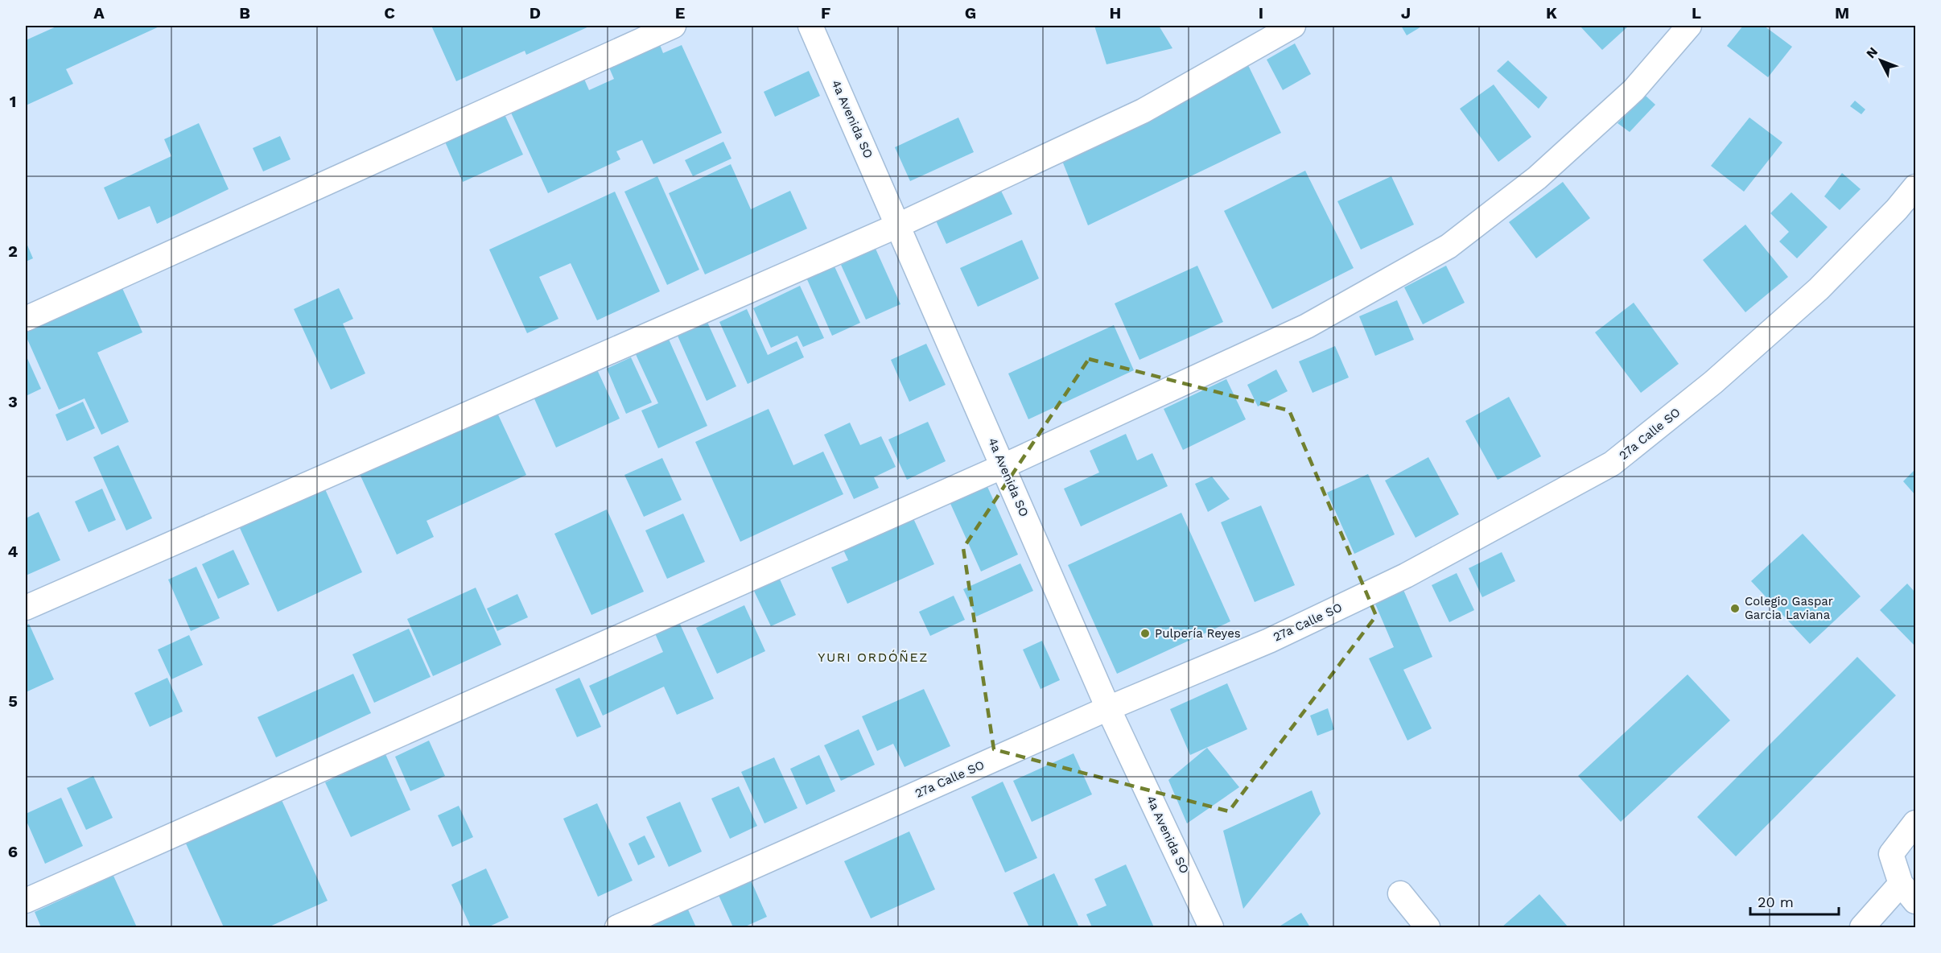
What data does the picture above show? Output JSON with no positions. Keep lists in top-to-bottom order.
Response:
{
  "streets": {
    "street": ["4a Avenida SO", "27a Calle SO"]
  },
  "crossings": [
    ["4a Avenida SO", "27a Calle SO"]
  ],
  "districts": ["YURI ORDÓÑEZ"],
  "places": ["Colegio Gaspar Garcia Laviana", "Pulpería Reyes"],
  "scale_bar": "20 m",
  "north": "top left",
  "grid": {
    "columns": [
      "A",
      "B",
      "C",
      "D",
      "E",
      "F",
      "G",
      "H",
      "I",
      "J",
      "K",
      "L",
      "M"
    ],
    "rows": [
      "1",
      "2",
      "3",
      "4",
      "5",
      "6"
    ]
  }
}
